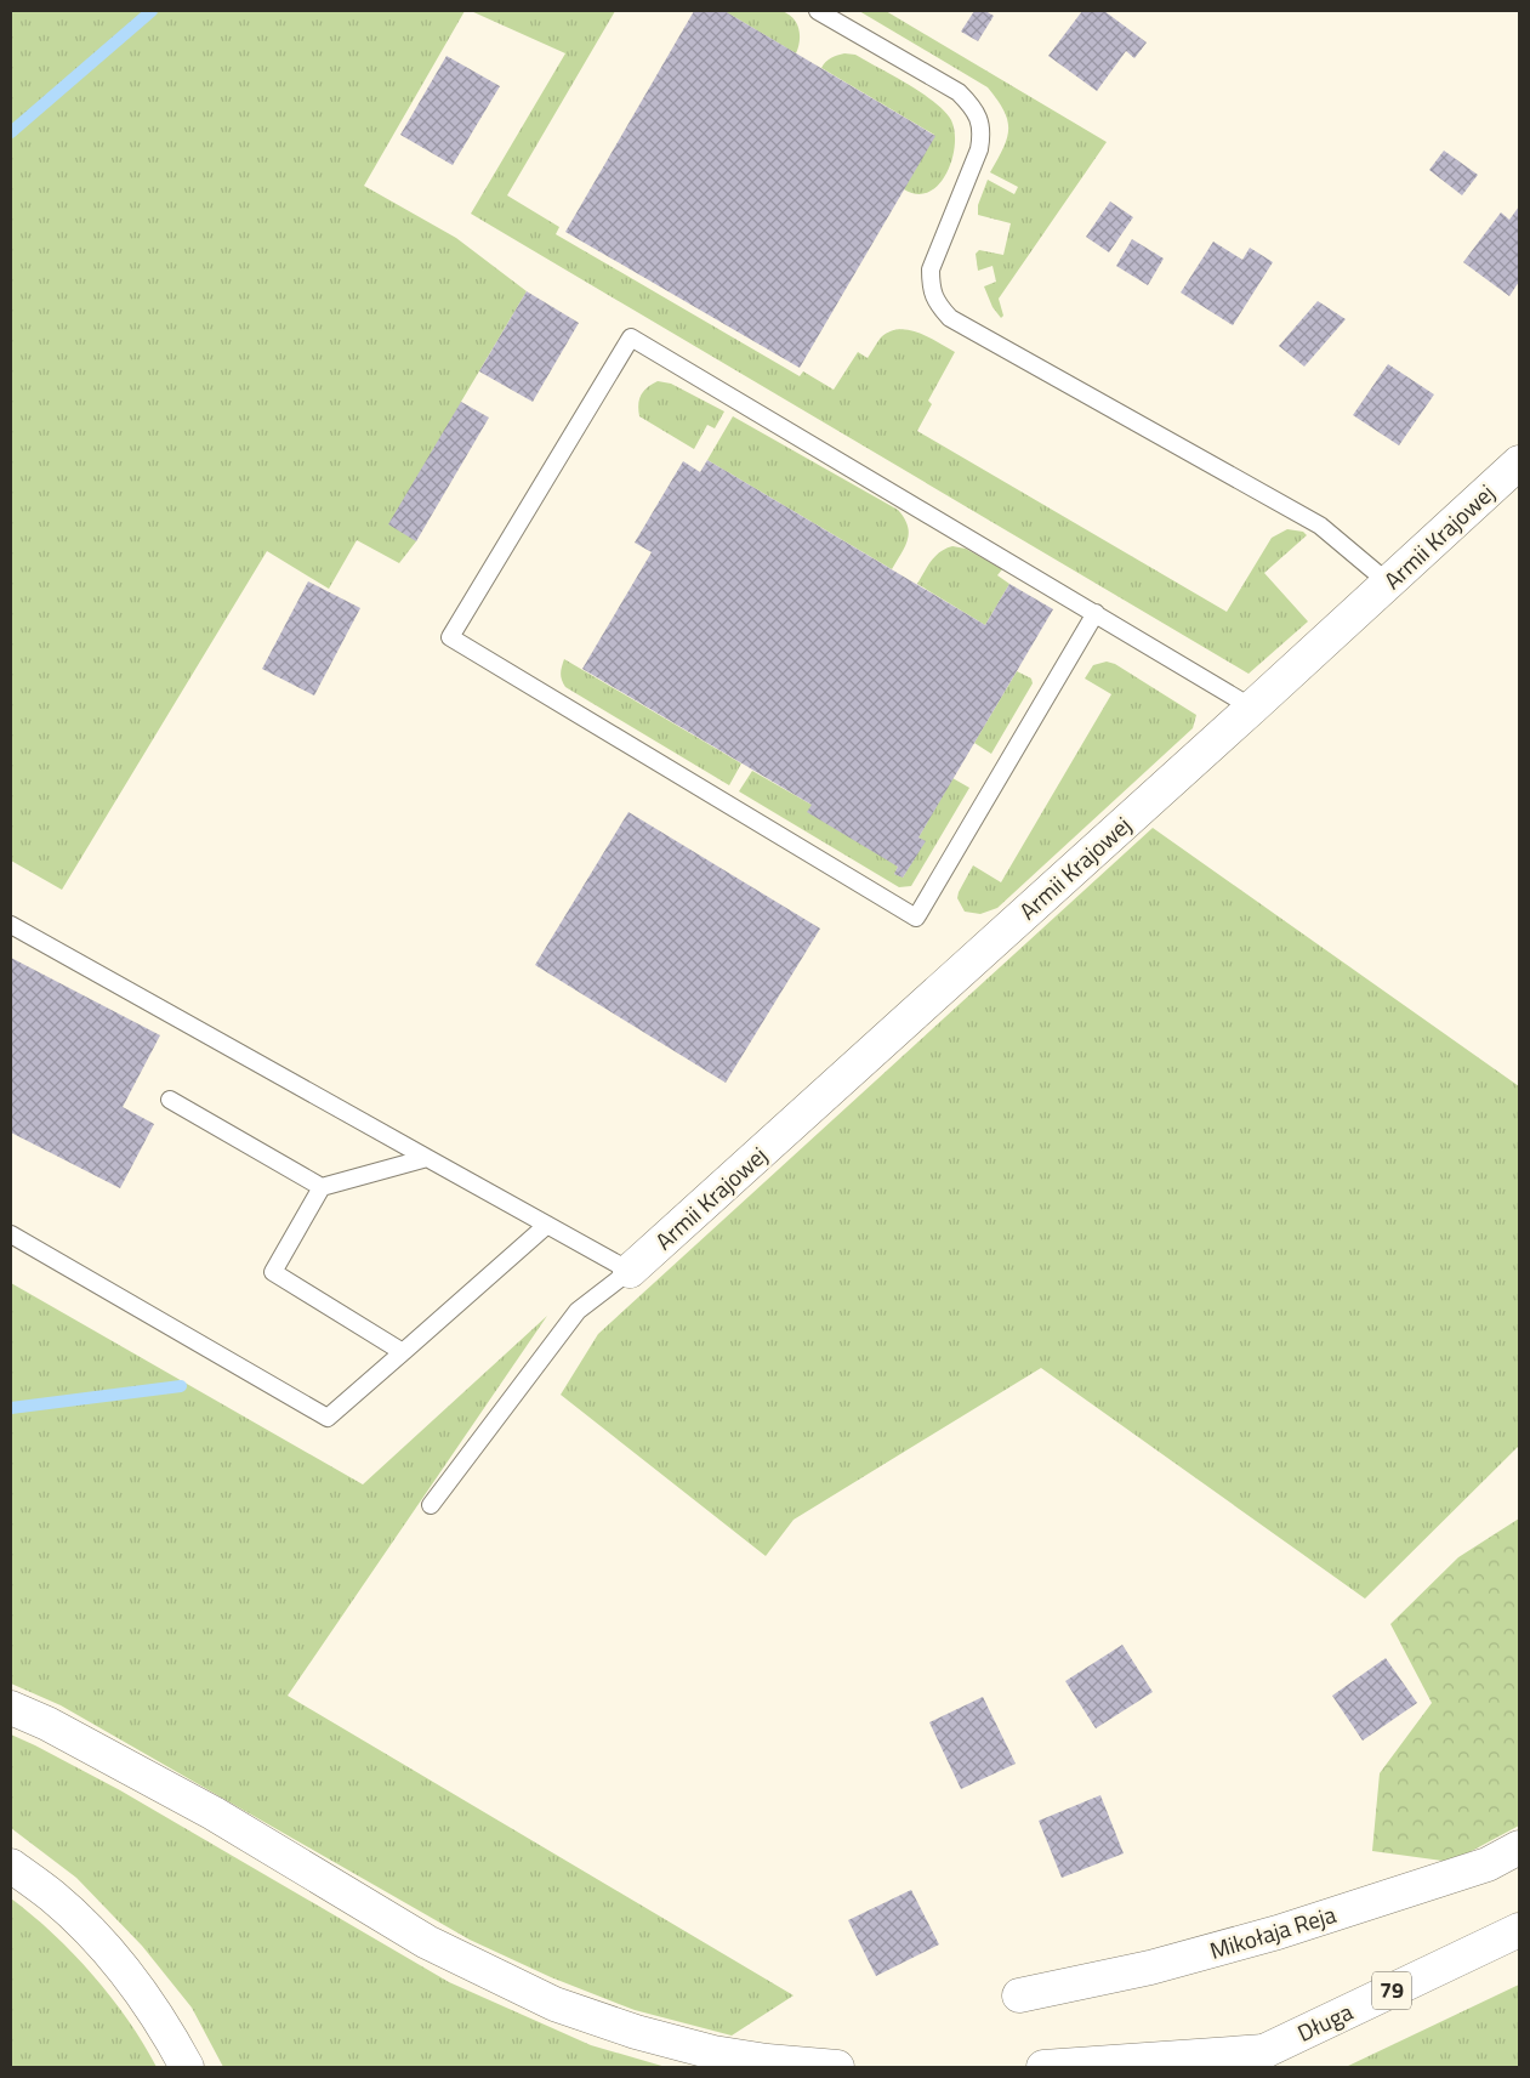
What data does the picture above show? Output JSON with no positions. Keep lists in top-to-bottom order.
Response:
{
  "streets": {
    "main road": [
      "Armii Krajowej",
      "Mikołaja Reja",
      "79",
      "Długa"
    ]
  }
}
